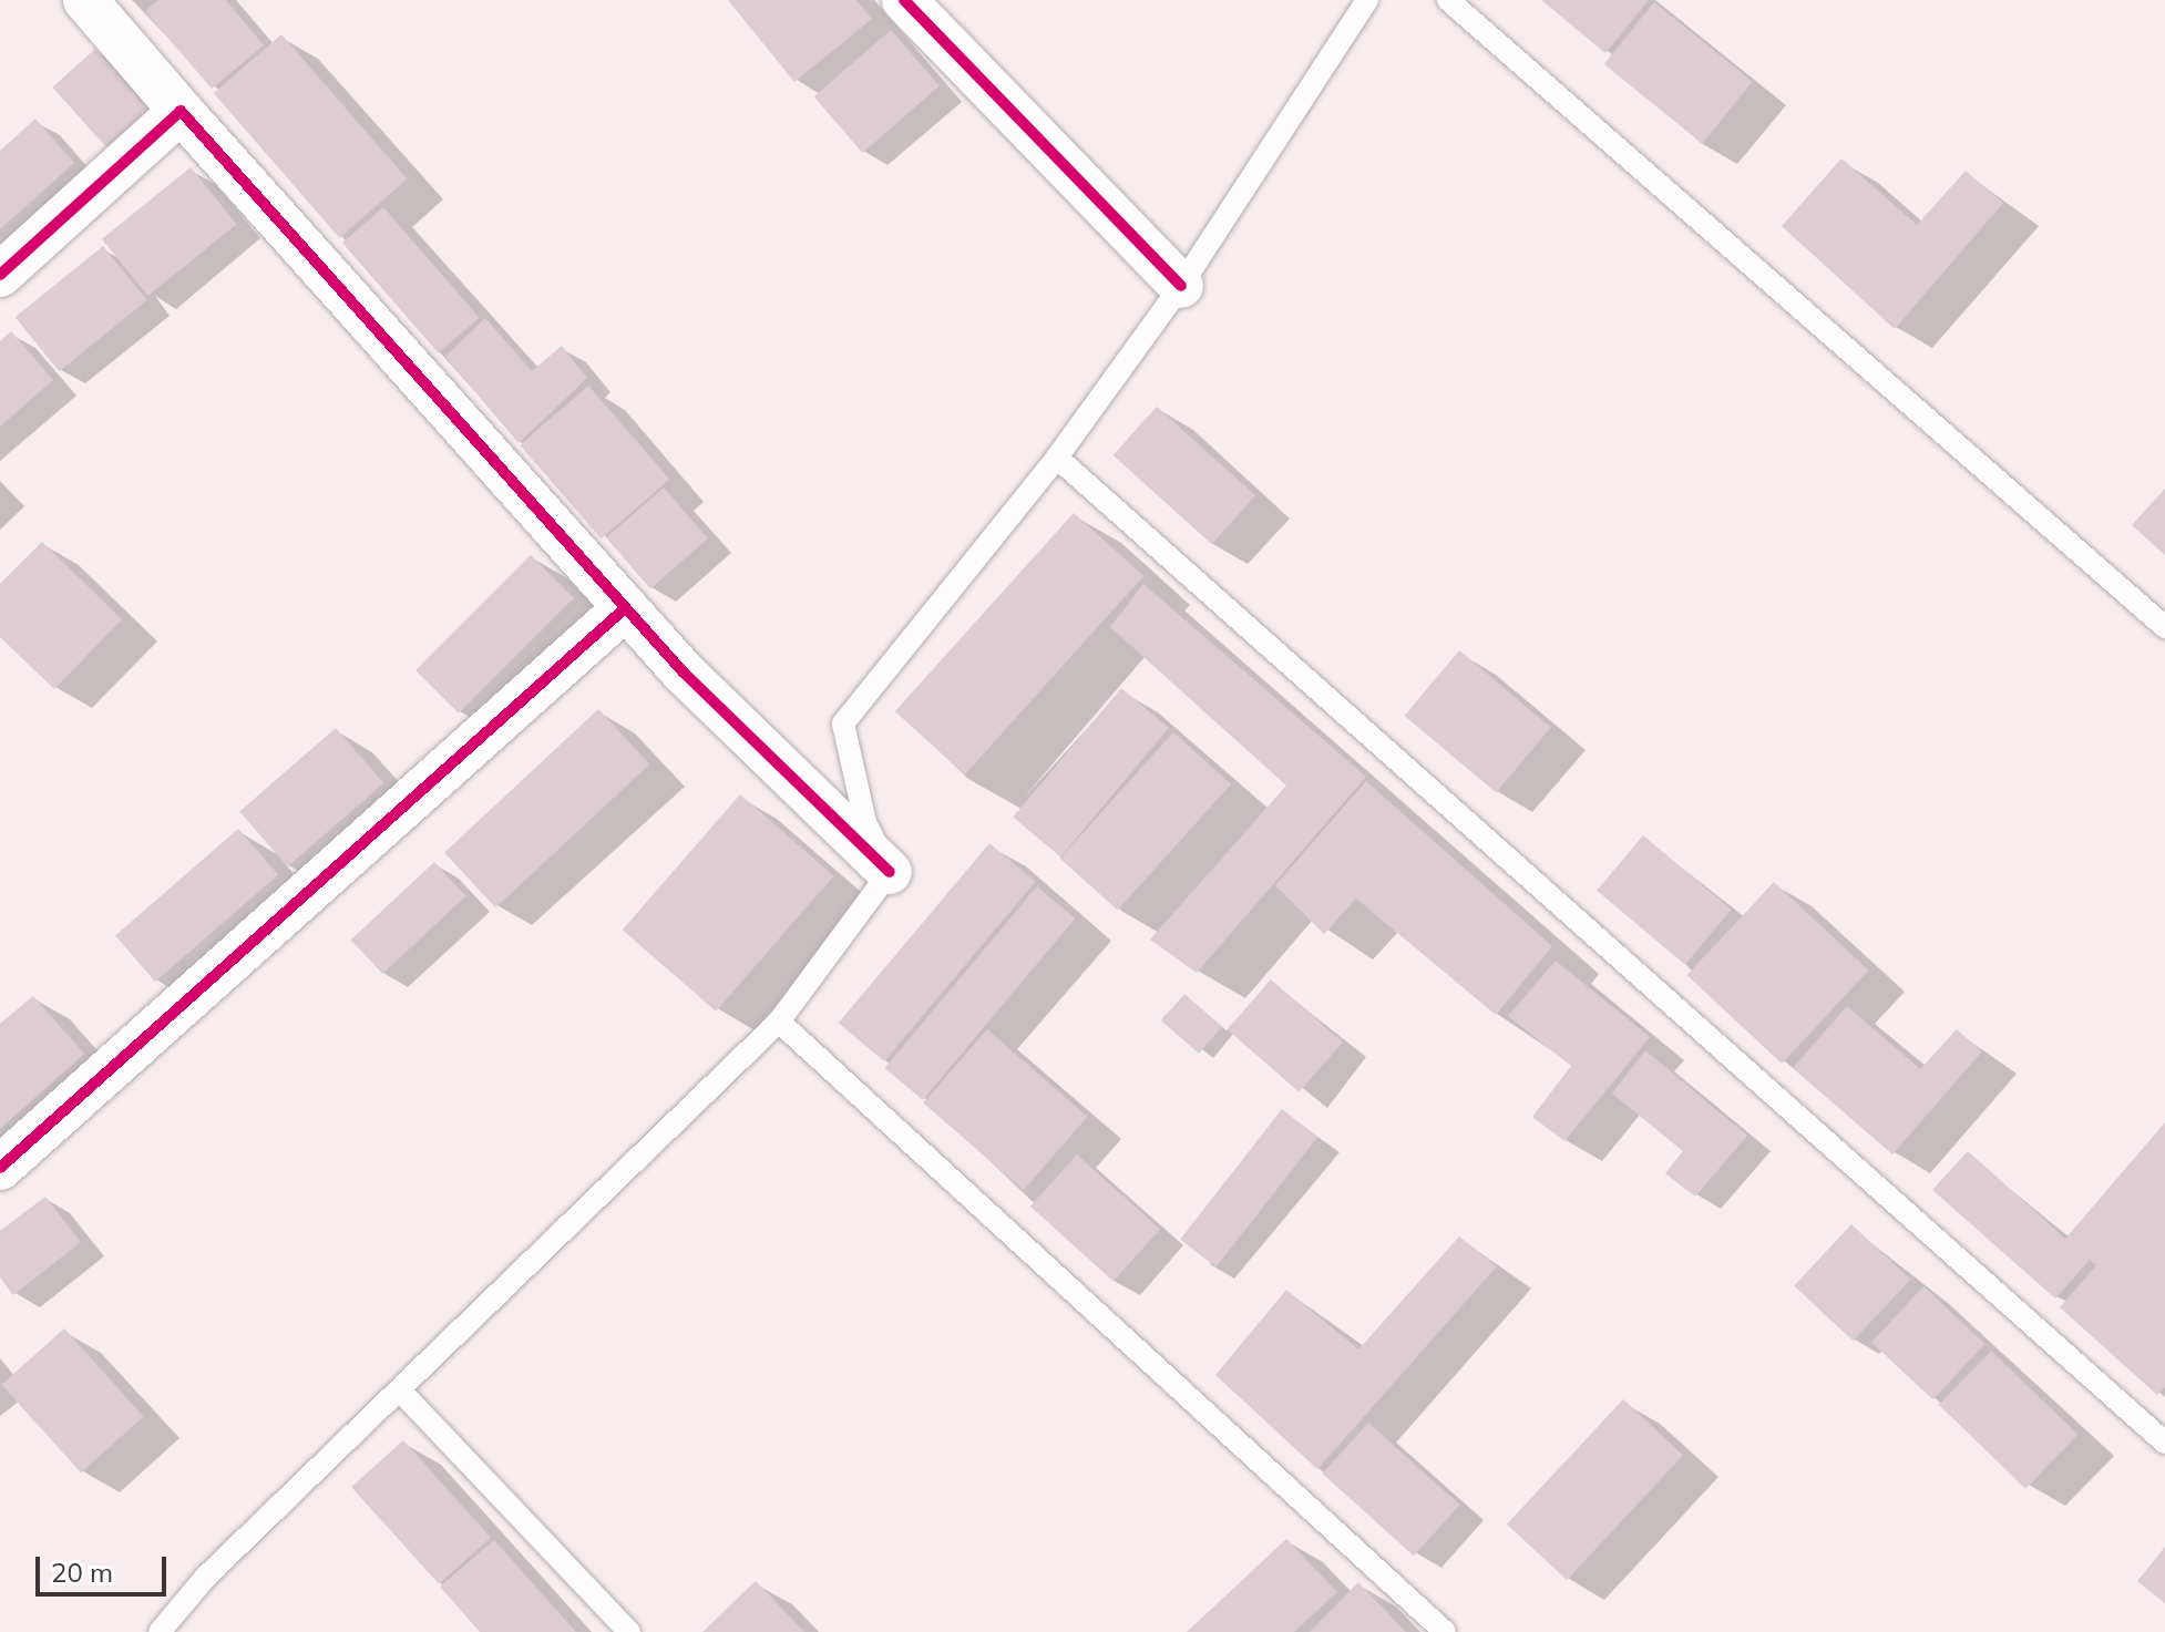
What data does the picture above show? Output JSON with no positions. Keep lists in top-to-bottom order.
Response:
{
  "scale_bar": "20 m"
}
